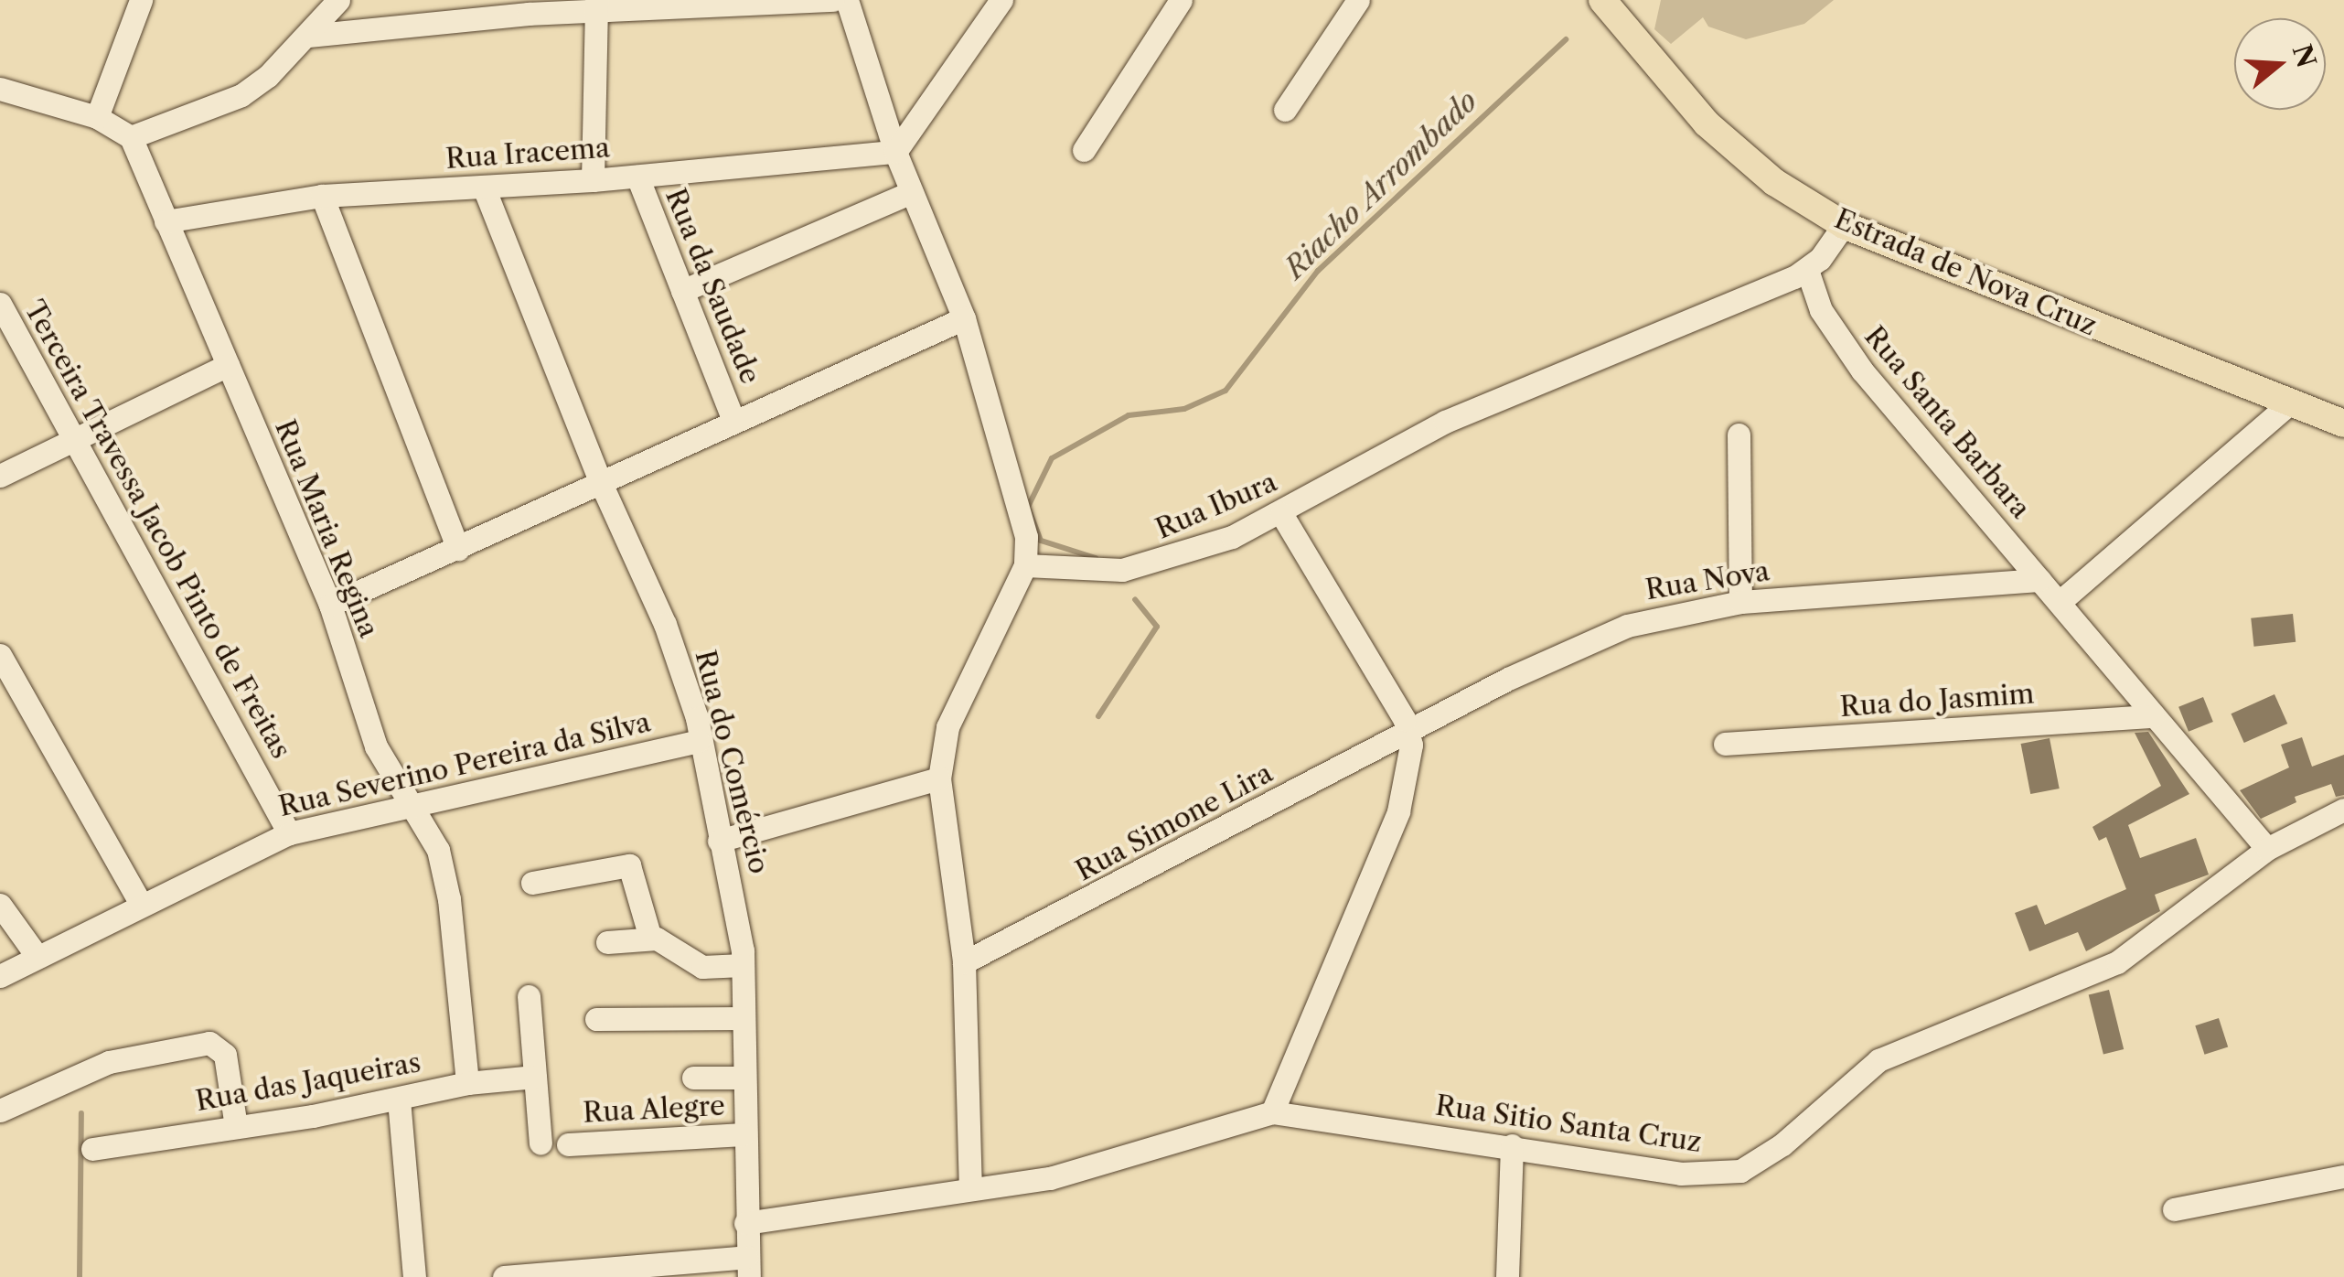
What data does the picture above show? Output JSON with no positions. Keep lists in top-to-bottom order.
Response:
{
  "streets": {
    "main road": ["Estrada de Nova Cruz"],
    "street": [
      "Rua Iracema",
      "Rua da Saudade",
      "Rua Santa Barbara",
      "Rua Ibura",
      "Rua Maria Regina",
      "Terceira Travessa Jacob Pinto de Freitas",
      "Rua Nova",
      "Rua do Jasmim",
      "Rua do Comércio",
      "Rua Severino Pereira da Silva",
      "Rua Simone Lira",
      "Rua das Jaqueiras",
      "Rua Alegre",
      "Rua Sitio Santa Cruz"
    ]
  },
  "crossings": [
    ["Rua Iracema", "Rua da Saudade"],
    ["Rua Iracema", "Rua Maria Regina"],
    ["Rua Iracema", "Rua do Comércio"],
    ["Estrada de Nova Cruz", "Rua Ibura"],
    ["Rua Santa Barbara", "Rua Ibura"],
    ["Rua Santa Barbara", "Rua Nova"],
    ["Rua Santa Barbara", "Rua do Jasmim"],
    ["Rua Santa Barbara", "Rua Sitio Santa Cruz"],
    ["Rua Maria Regina", "Rua Severino Pereira da Silva"],
    ["Rua Maria Regina", "Rua das Jaqueiras"],
    ["Terceira Travessa Jacob Pinto de Freitas", "Rua Severino Pereira da Silva"],
    ["Rua Nova", "Rua Simone Lira"],
    ["Rua do Comércio", "Rua Severino Pereira da Silva"],
    ["Rua do Comércio", "Rua Alegre"],
    ["Rua do Comércio", "Rua Sitio Santa Cruz"]
  ],
  "water": ["Riacho Arrombado"],
  "north": "right"
}
